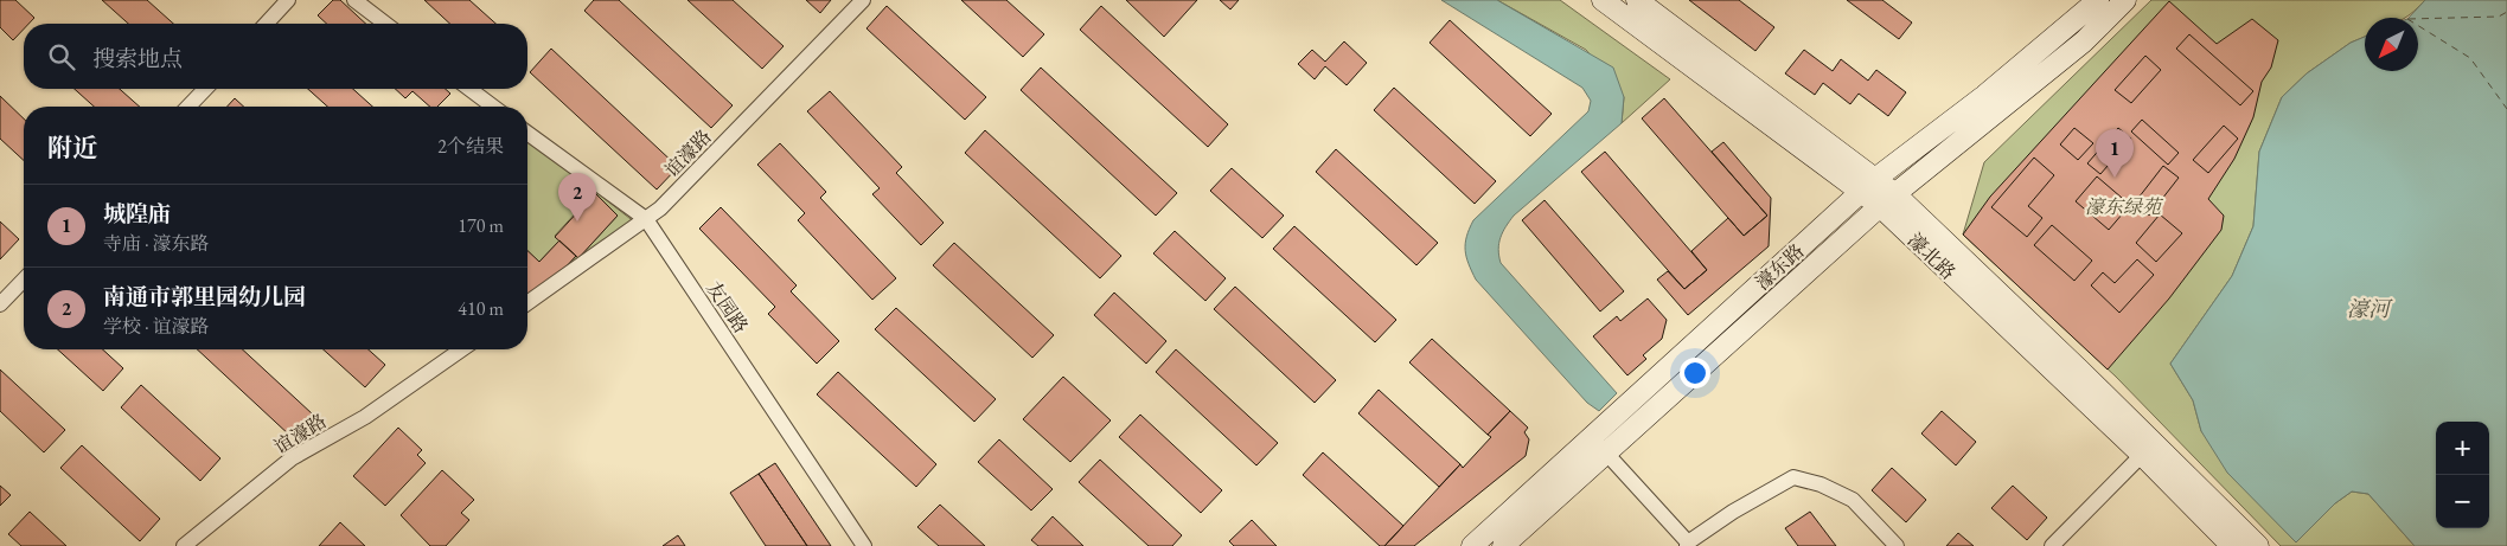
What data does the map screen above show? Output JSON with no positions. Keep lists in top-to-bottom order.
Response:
{
  "streets": {
    "street": [
      "谊濠路",
      "濠北路",
      "濠东路",
      "友园路"
    ]
  },
  "crossings": [
    ["谊濠路", "友园路"],
    ["濠北路", "濠东路"]
  ],
  "water": ["濠河"],
  "parks": ["濠东绿苑"],
  "north": "bottom left",
  "page": {
    "search": "搜索地点",
    "heading": ["附近", "2个结果"],
    "pins": ["1", "2"],
    "list": [
      {
        "mark": "1",
        "name": "城隍庙",
        "note": "寺庙 · 濠东路",
        "value": "170 m"
      },
      {
        "mark": "2",
        "name": "南通市郭里园幼儿园",
        "note": "学校 · 谊濠路",
        "value": "410 m"
      }
    ],
    "map_buttons": ["+", "−"]
  }
}
